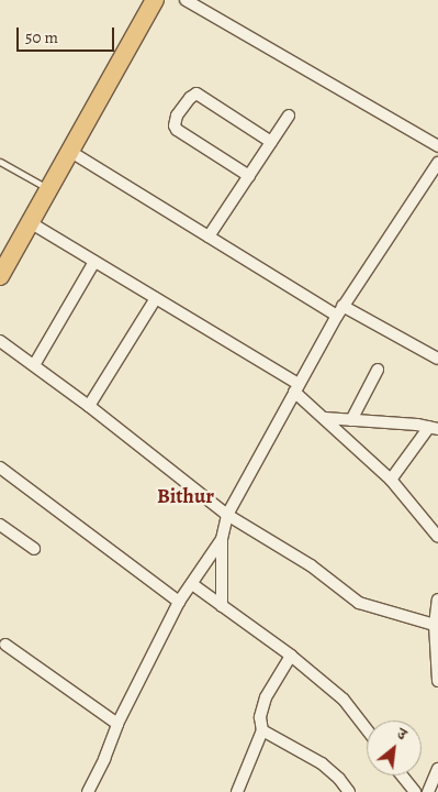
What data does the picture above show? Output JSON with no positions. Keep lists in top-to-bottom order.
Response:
{
  "districts": ["Bithur"],
  "scale_bar": "50 m",
  "north": "top right"
}
